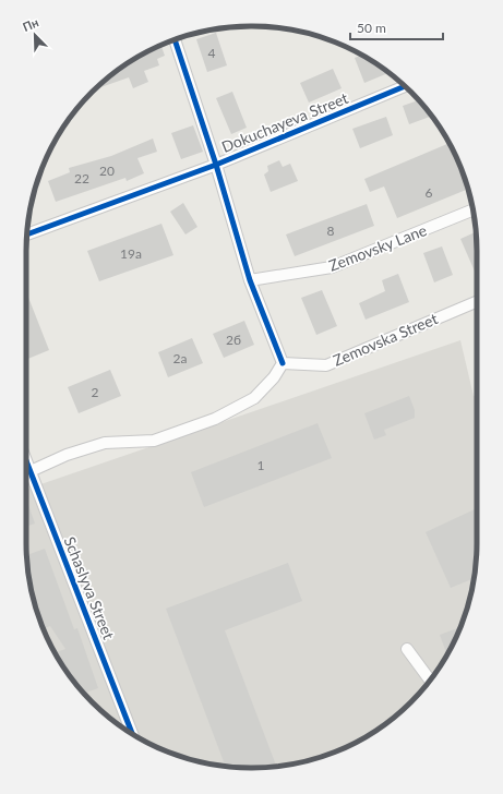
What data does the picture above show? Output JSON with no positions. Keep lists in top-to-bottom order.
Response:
{
  "streets": {
    "street": [
      "Dokuchayeva Street",
      "Zemovsky Lane",
      "Zemovska Street",
      "Schaslyva Street"
    ]
  },
  "house_numbers": [
    "4",
    "20",
    "22",
    "6",
    "8",
    "19а",
    "2б",
    "2а",
    "2",
    "1"
  ],
  "scale_bar": "50 m",
  "north": "top left"
}
